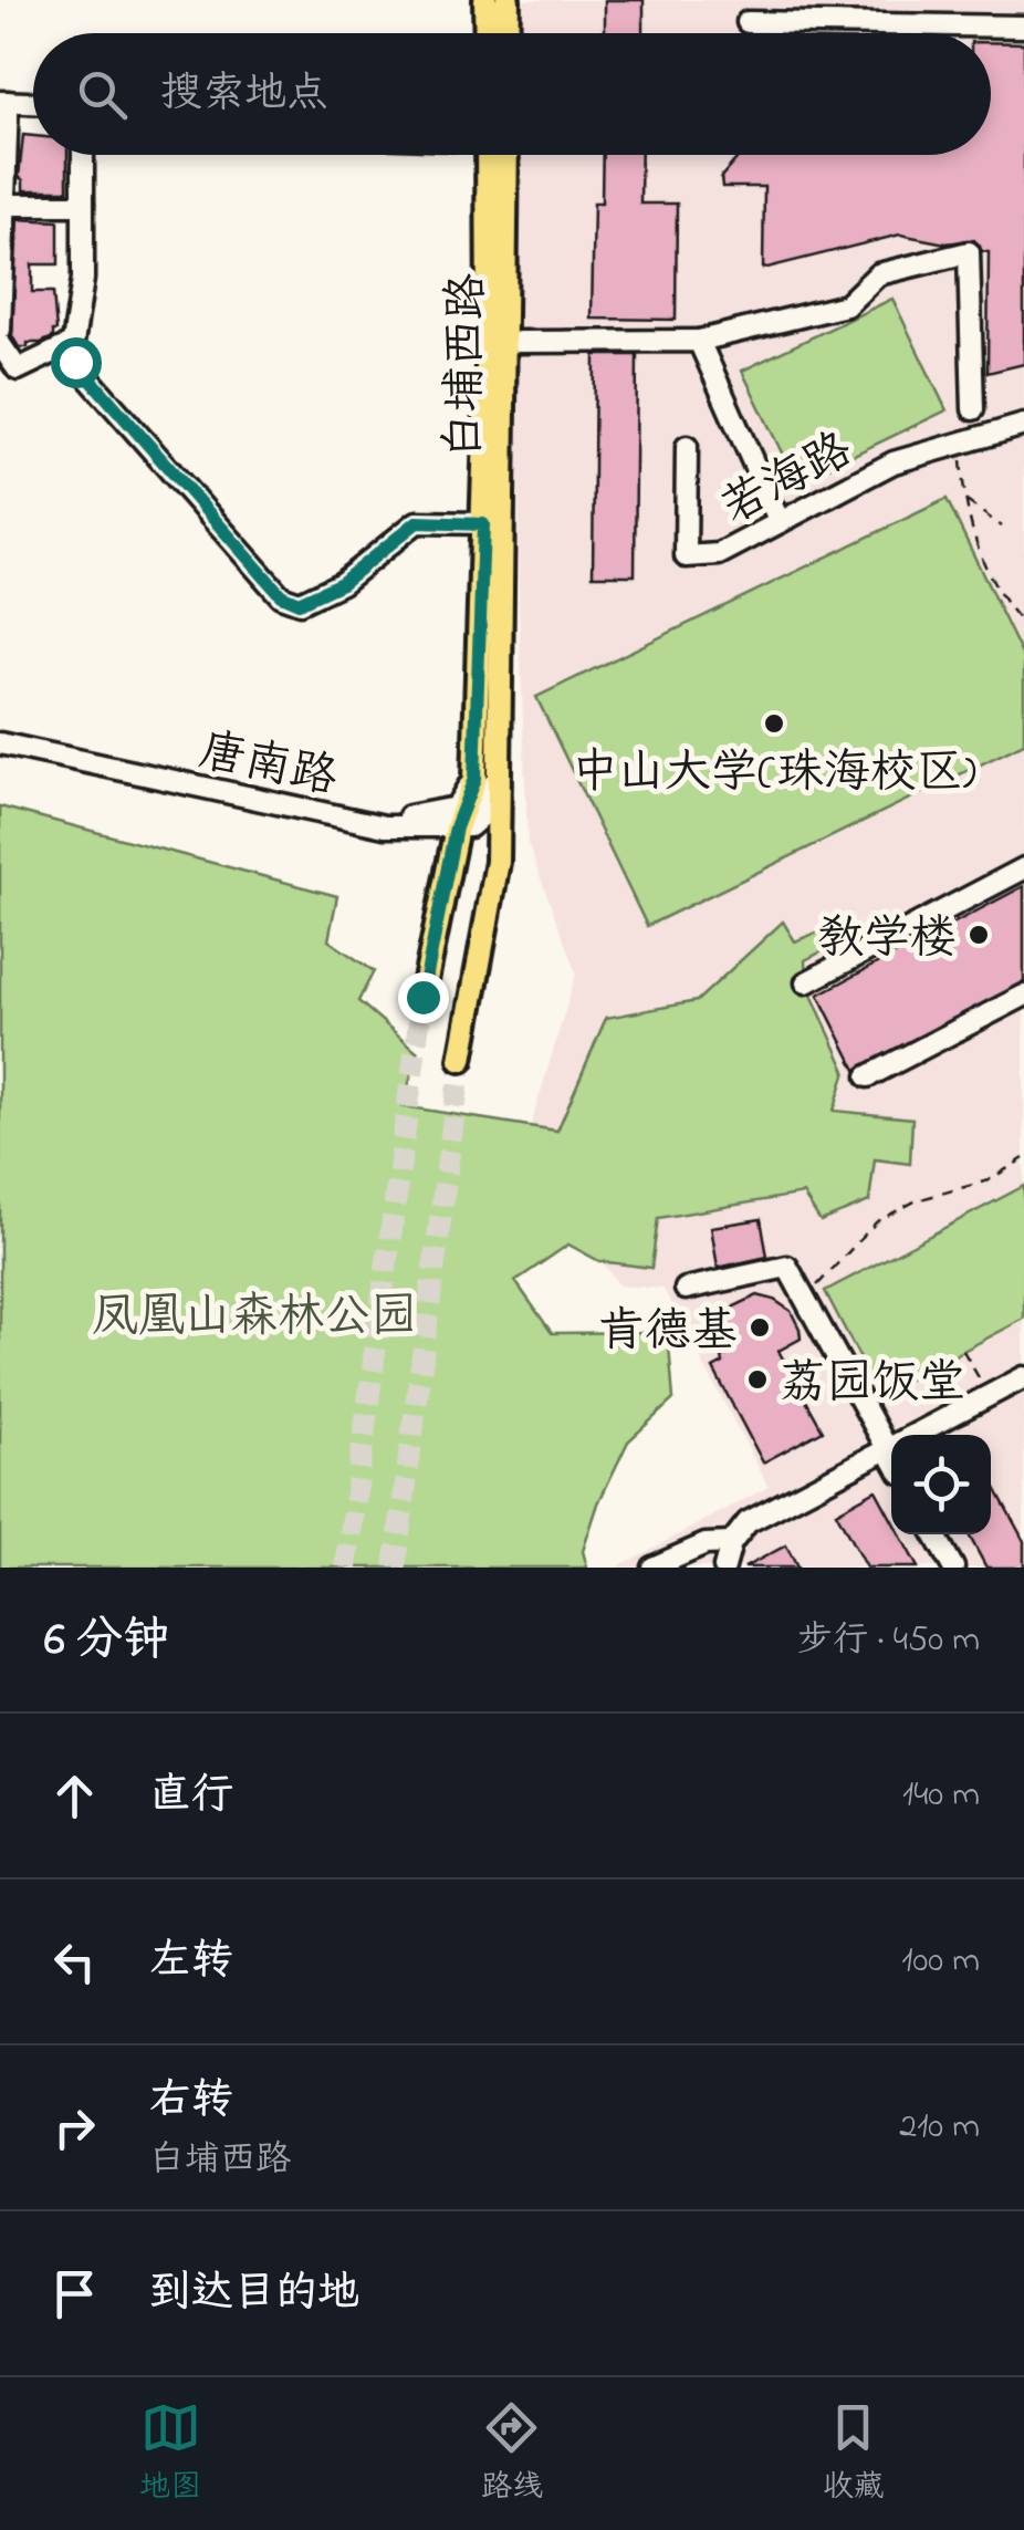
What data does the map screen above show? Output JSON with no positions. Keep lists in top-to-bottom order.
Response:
{
  "streets": {
    "main road": ["白埔西路"],
    "street": ["若海路", "唐南路"]
  },
  "crossings": [
    ["白埔西路", "唐南路"]
  ],
  "parks": ["凤凰山森林公园"],
  "places": [
    "中山大学(珠海校区)",
    "教学楼",
    "肯德基",
    "荔园饭堂"
  ],
  "page": {
    "search": "搜索地点",
    "heading": ["6 分钟", "步行 · 450 m"],
    "list": [
      ["直行", "140 m"],
      ["左转", "100 m"],
      ["右转", "白埔西路", "210 m"],
      "到达目的地"
    ],
    "nav": ["地图", "路线", "收藏"]
  }
}
